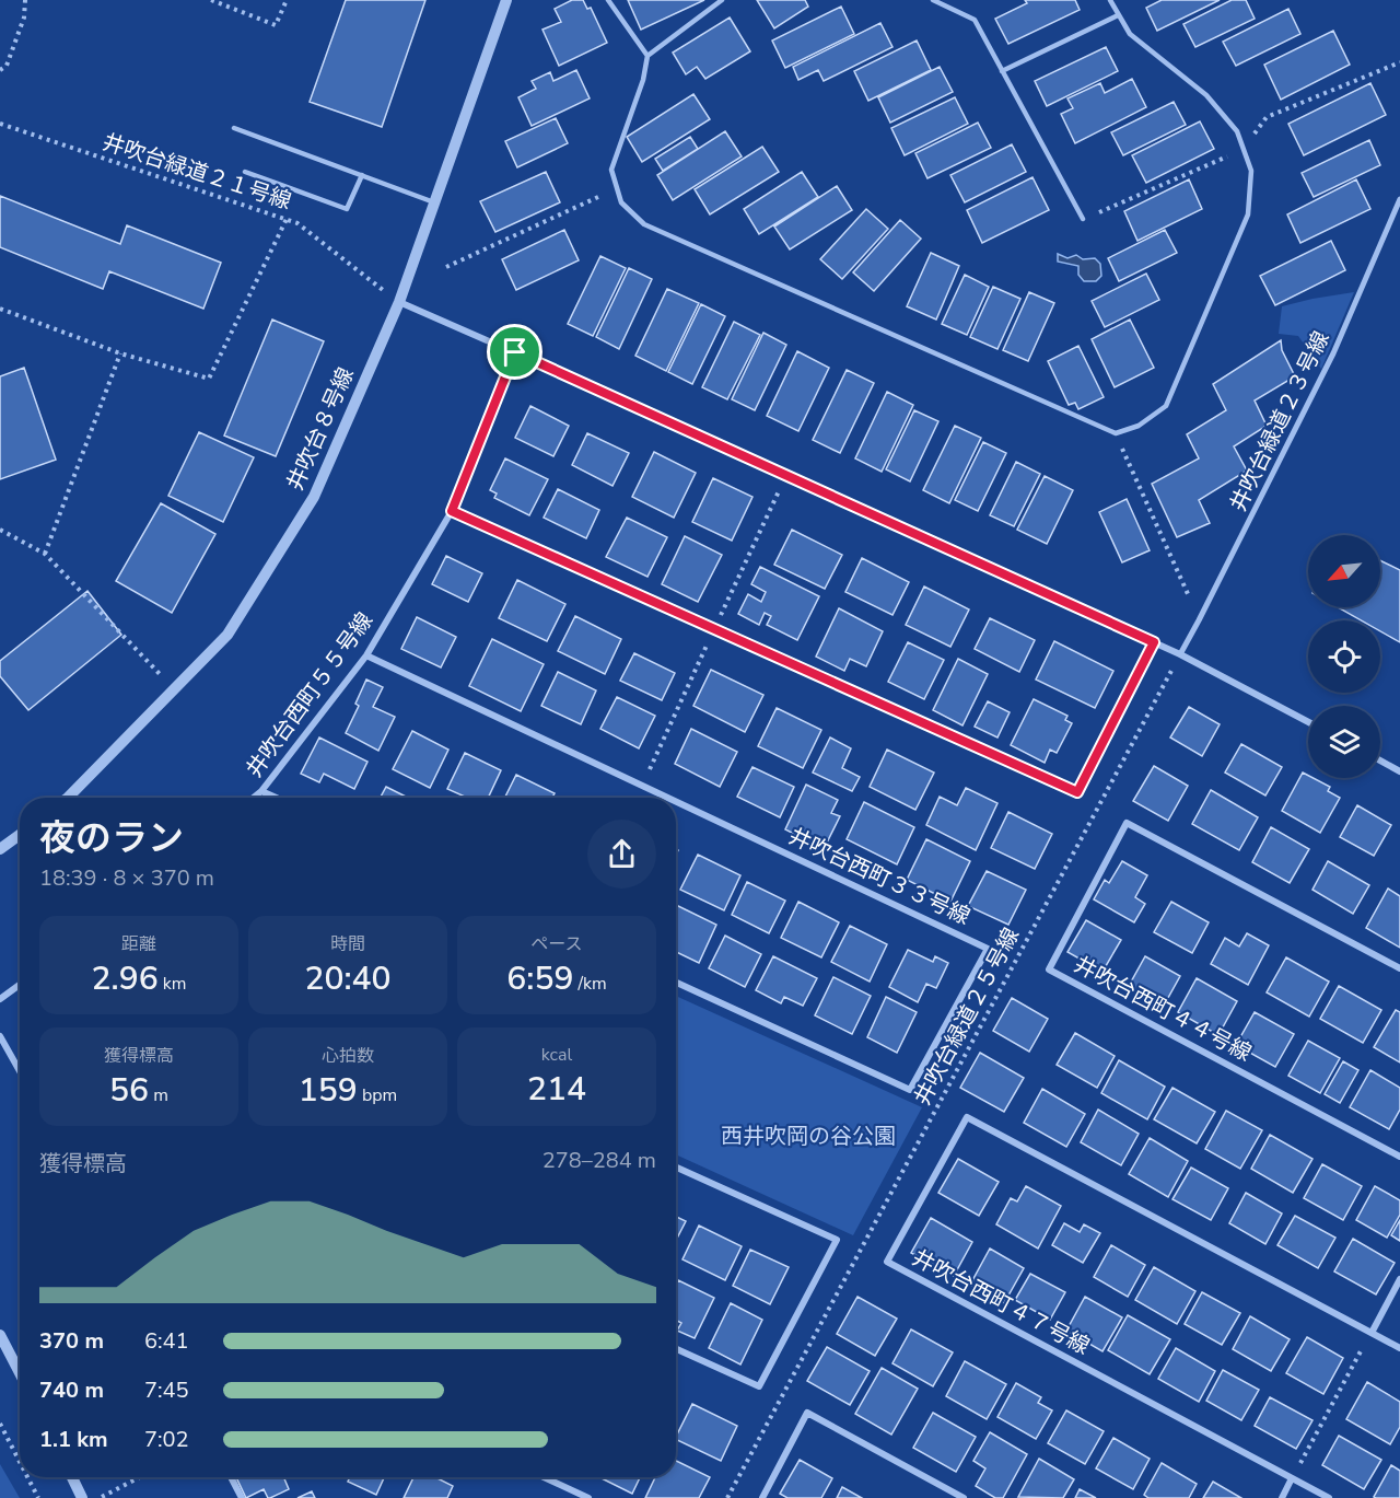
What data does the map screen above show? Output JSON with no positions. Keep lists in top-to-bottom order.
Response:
{
  "streets": {
    "street": [
      "井吹台緑道２３号線",
      "井吹台８号線",
      "井吹台西町５５号線",
      "井吹台西町３３号線",
      "井吹台西町４４号線",
      "井吹台西町４７号線"
    ],
    "path": ["井吹台緑道２１号線", "井吹台緑道２５号線"]
  },
  "crossings": [
    ["井吹台緑道２１号線", "井吹台８号線"],
    ["井吹台緑道２３号線", "井吹台緑道２５号線"],
    ["井吹台西町５５号線", "井吹台西町３３号線"]
  ],
  "parks": ["西井吹岡の谷公園"],
  "north": "bottom left",
  "page": {
    "heading": ["夜のラン", "18:39 · 8 × 370 m"],
    "stats": [
      ["距離", "2.96 km"],
      ["時間", "20:40"],
      ["ペース", "6:59 /km"],
      ["獲得標高", "56 m"],
      ["心拍数", "159 bpm"],
      ["kcal", "214"]
    ],
    "chart": ["獲得標高", "278–284 m"],
    "list": [
      {
        "name": "370 m",
        "note": "6:41"
      },
      {
        "name": "740 m",
        "note": "7:45"
      },
      {
        "name": "1.1 km",
        "note": "7:02"
      }
    ]
  }
}
